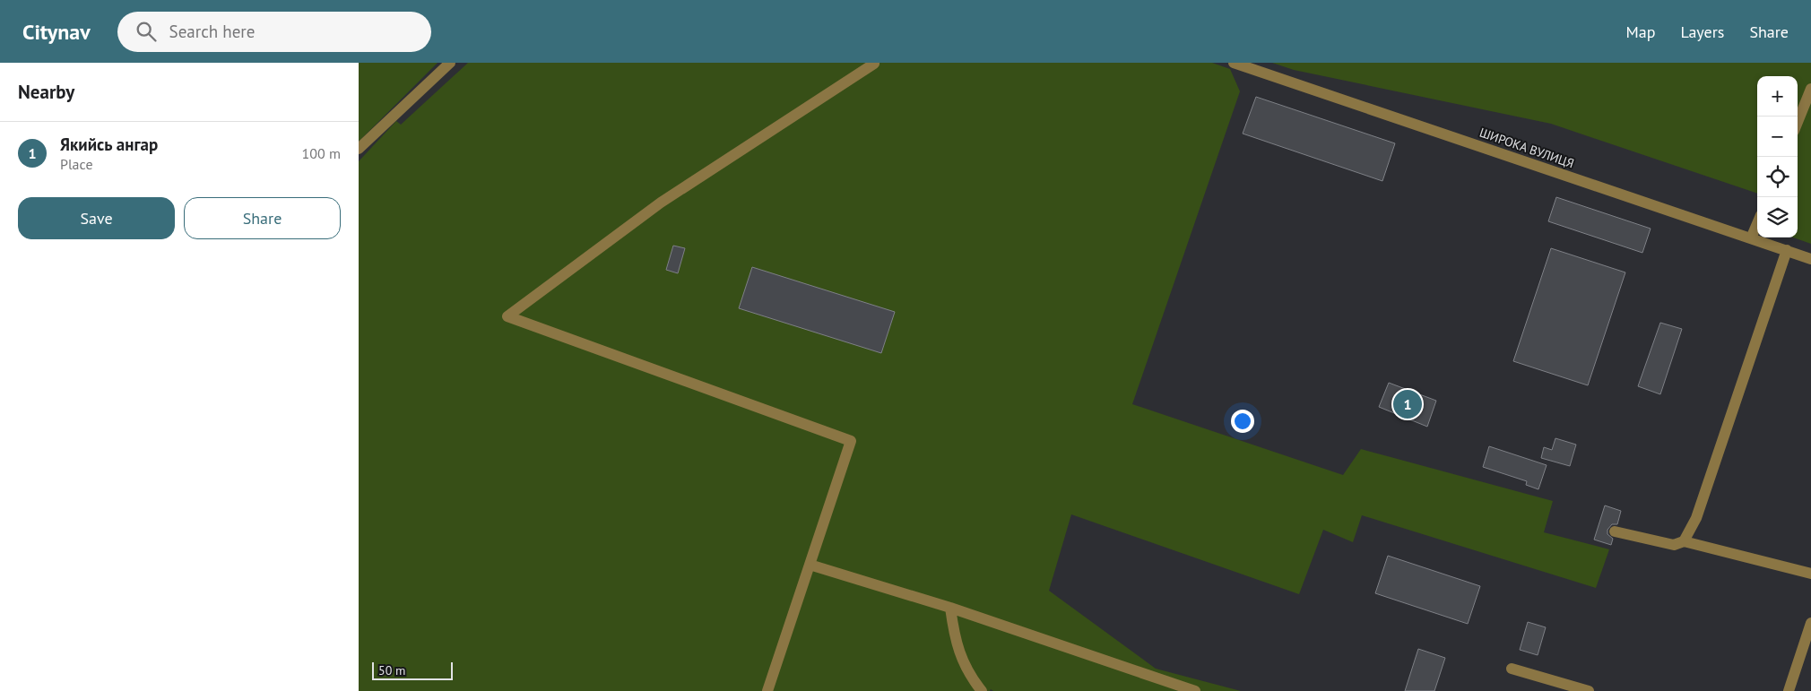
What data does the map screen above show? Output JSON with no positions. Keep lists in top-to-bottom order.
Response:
{
  "streets": {
    "street": ["ШИРОКА ВУЛИЦЯ"]
  },
  "scale_bar": "50 m",
  "page": {
    "header": "Citynav",
    "search": "Search here",
    "nav": ["Map", "Layers", "Share"],
    "heading": "Nearby",
    "map_buttons": ["+", "−"],
    "list": [
      {
        "mark": "1",
        "name": "Якийсь ангар",
        "note": "Place",
        "value": "100 m"
      }
    ],
    "buttons": ["Save", "Share"],
    "pins": "1",
    "scale": "50 m"
  }
}
